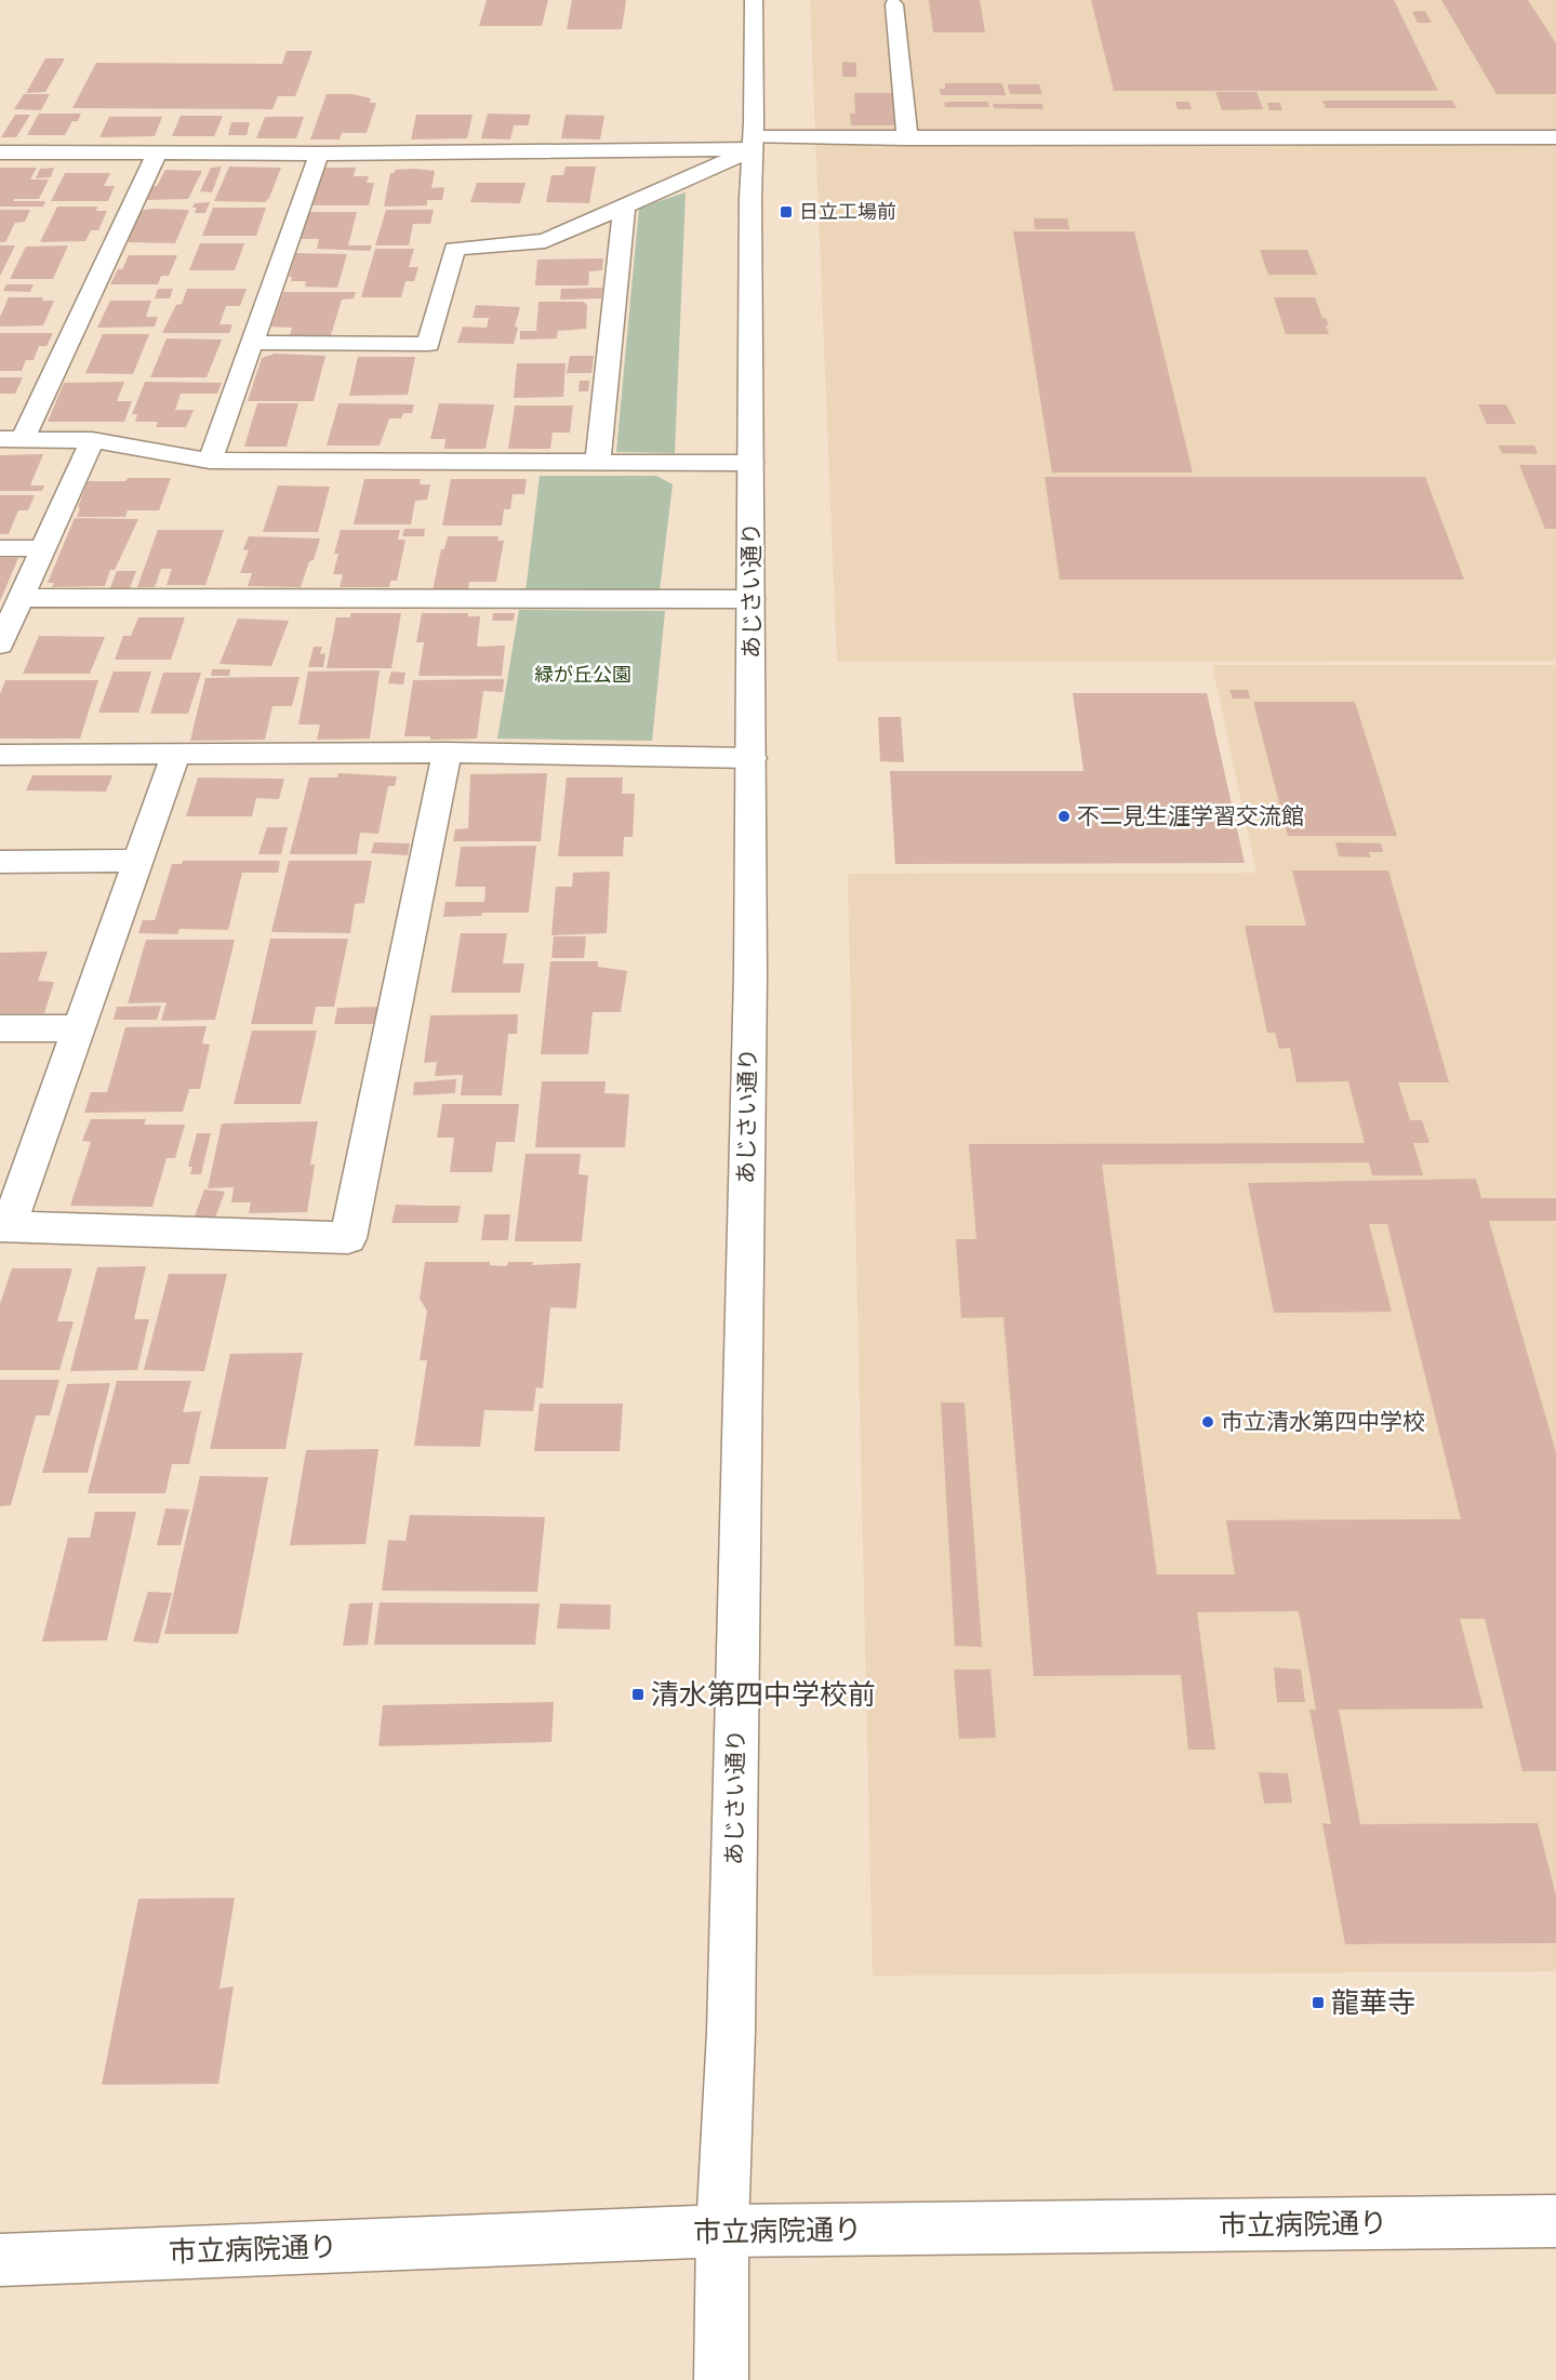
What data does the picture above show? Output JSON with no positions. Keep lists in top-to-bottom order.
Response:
{
  "streets": {
    "street": ["あじさい通り", "市立病院通り"]
  },
  "crossings": [
    ["あじさい通り", "市立病院通り"]
  ],
  "parks": ["緑が丘公園"],
  "places": {
    "transit": ["日立工場前", "清水第四中学校前", "龍華寺"],
    "other": ["不二見生涯学習交流館", "市立清水第四中学校"]
  }
}
